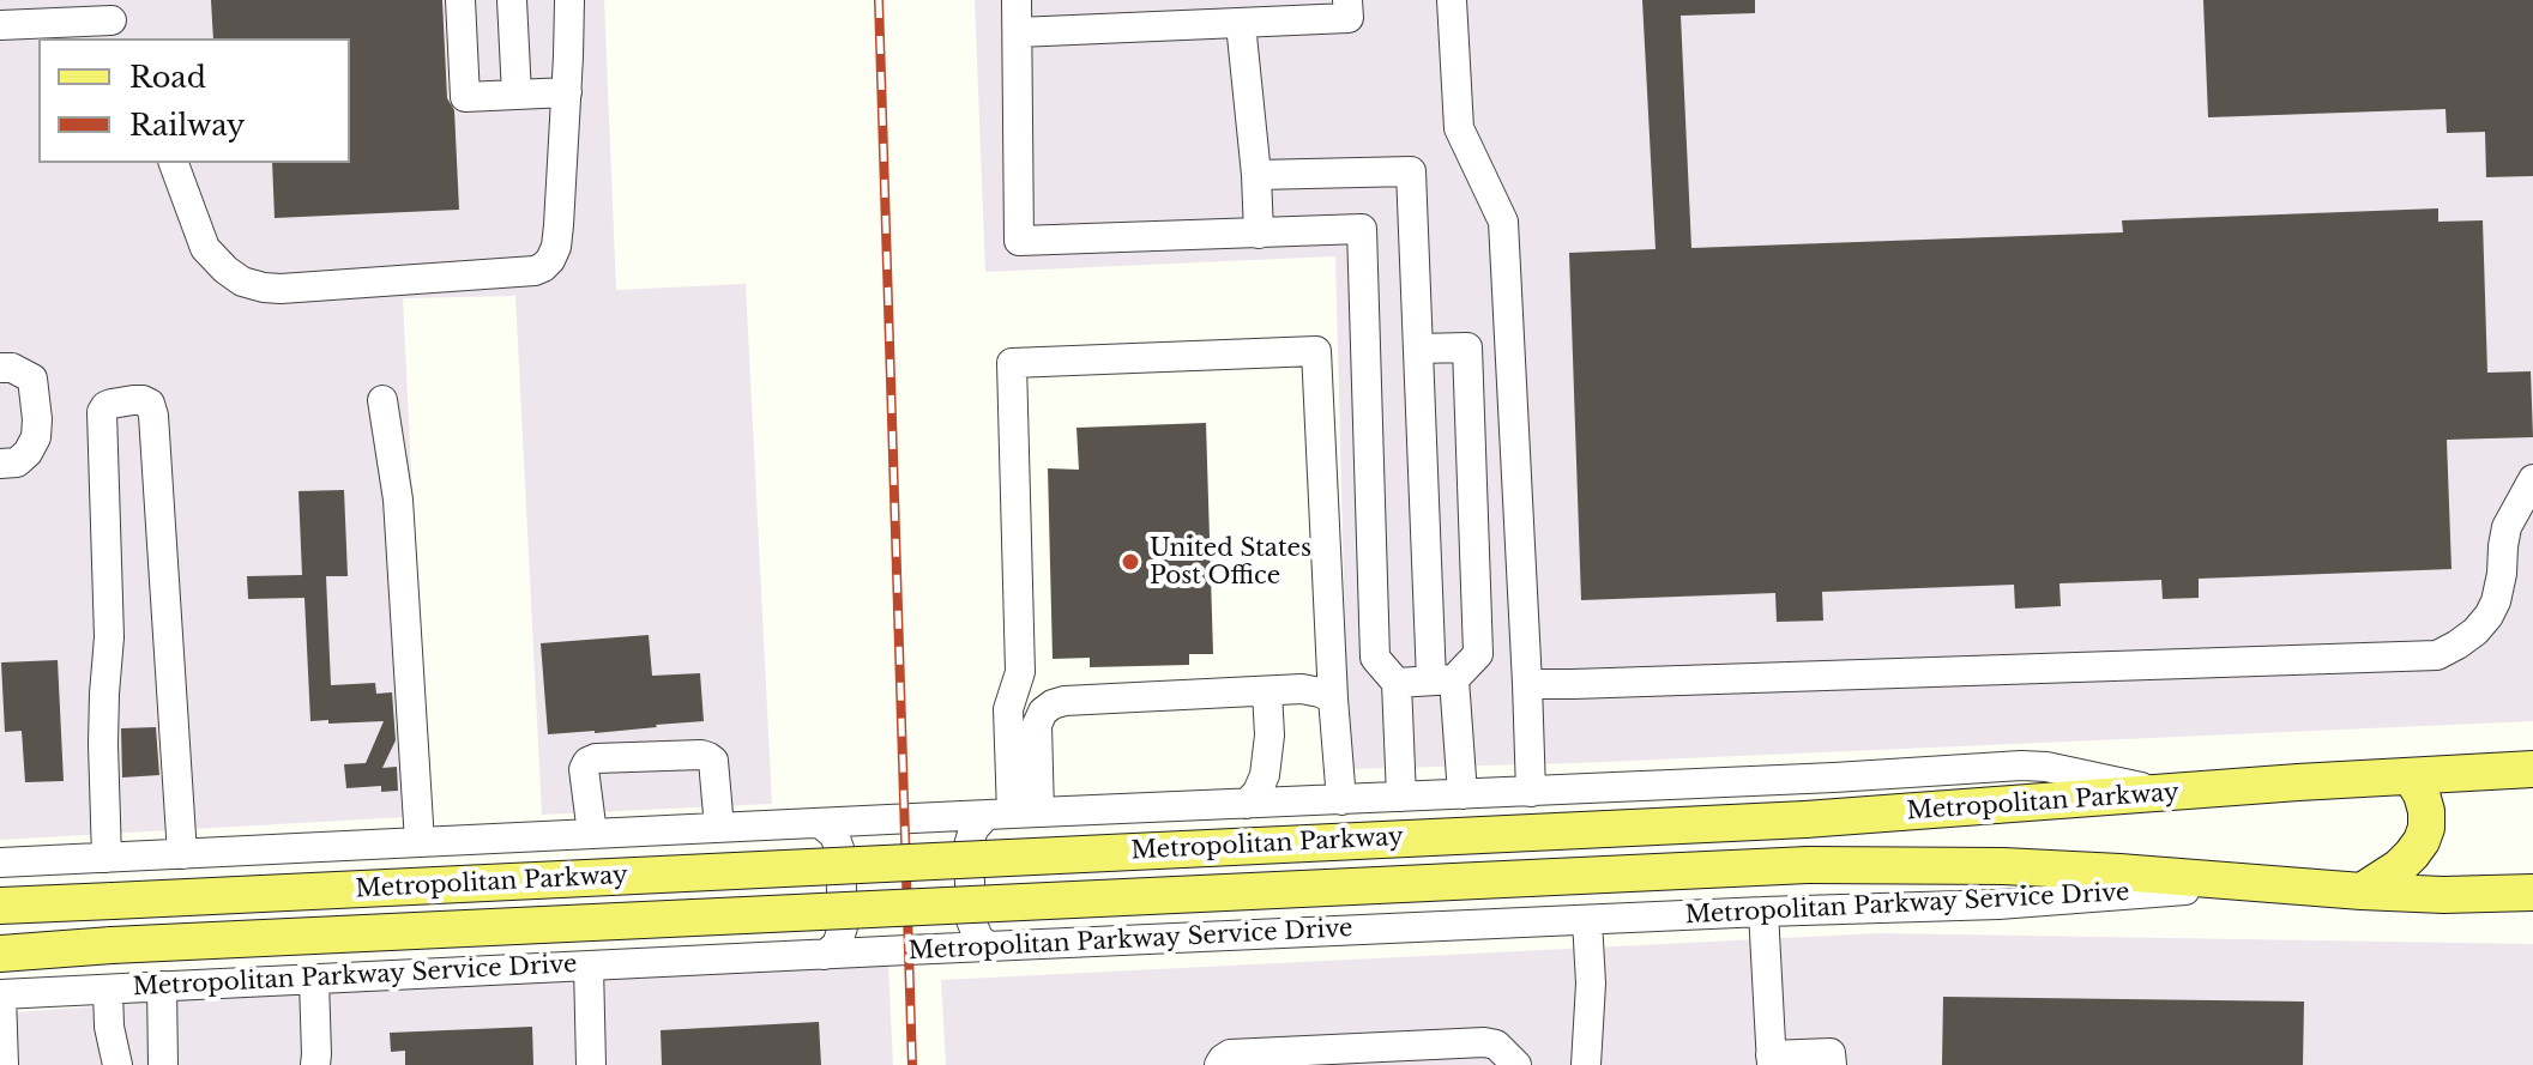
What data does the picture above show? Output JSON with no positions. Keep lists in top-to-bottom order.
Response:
{
  "streets": {
    "main road": ["Metropolitan Parkway"],
    "street": ["Metropolitan Parkway Service Drive"]
  },
  "crossings": [
    ["Metropolitan Parkway", "Metropolitan Parkway Service Drive"]
  ],
  "places": ["United States Post Office"],
  "legend": ["Road", "Railway"]
}
